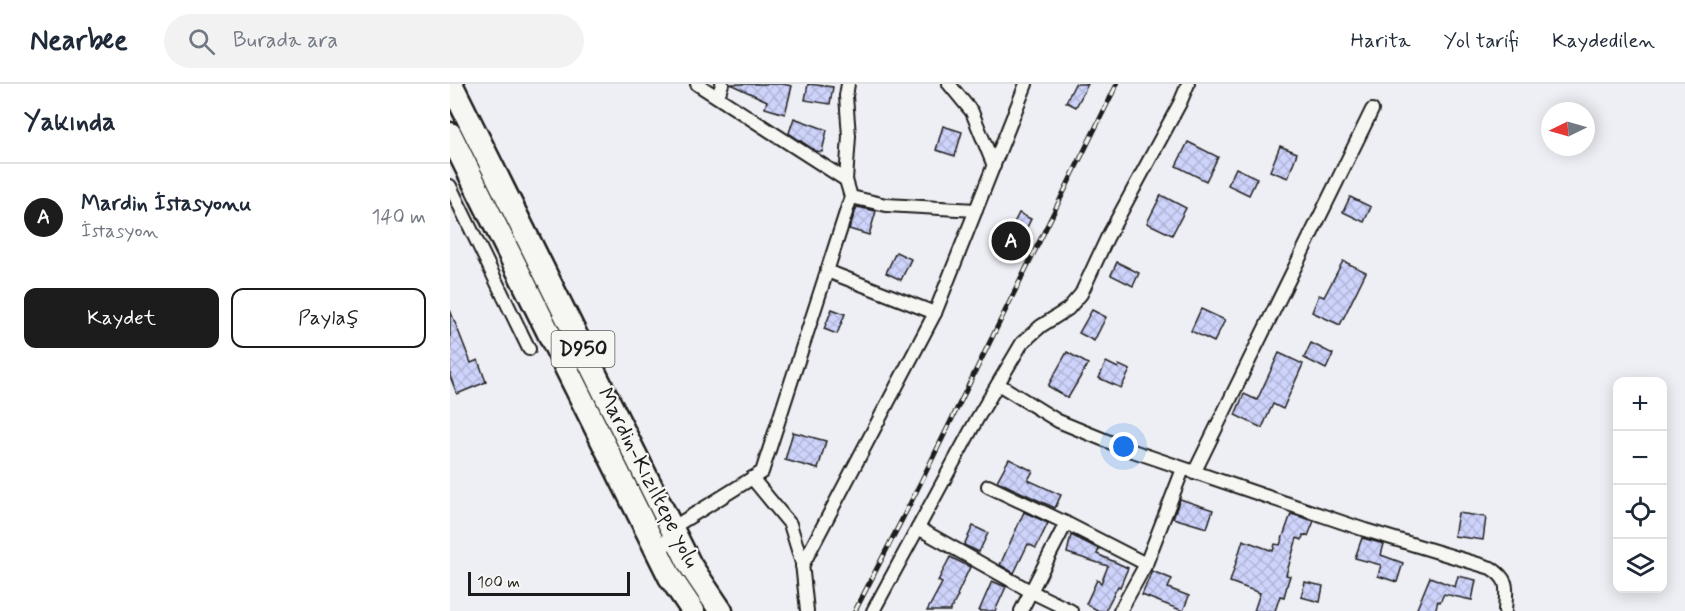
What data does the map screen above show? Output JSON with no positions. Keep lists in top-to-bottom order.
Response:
{
  "streets": {
    "highway": ["D950", "Mardin-Kızıltepe yolu"]
  },
  "scale_bar": "100 m",
  "north": "left",
  "page": {
    "header": "Nearbee",
    "search": "Burada ara",
    "nav": ["Harita", "Yol tarifi", "Kaydedilen"],
    "heading": "Yakında",
    "list": [
      {
        "mark": "A",
        "name": "Mardin İstasyonu",
        "note": "İstasyon",
        "value": "140 m"
      }
    ],
    "pins": "A",
    "buttons": ["Kaydet", "Paylaş"],
    "map_buttons": ["+", "−"],
    "scale": "100 m"
  }
}
